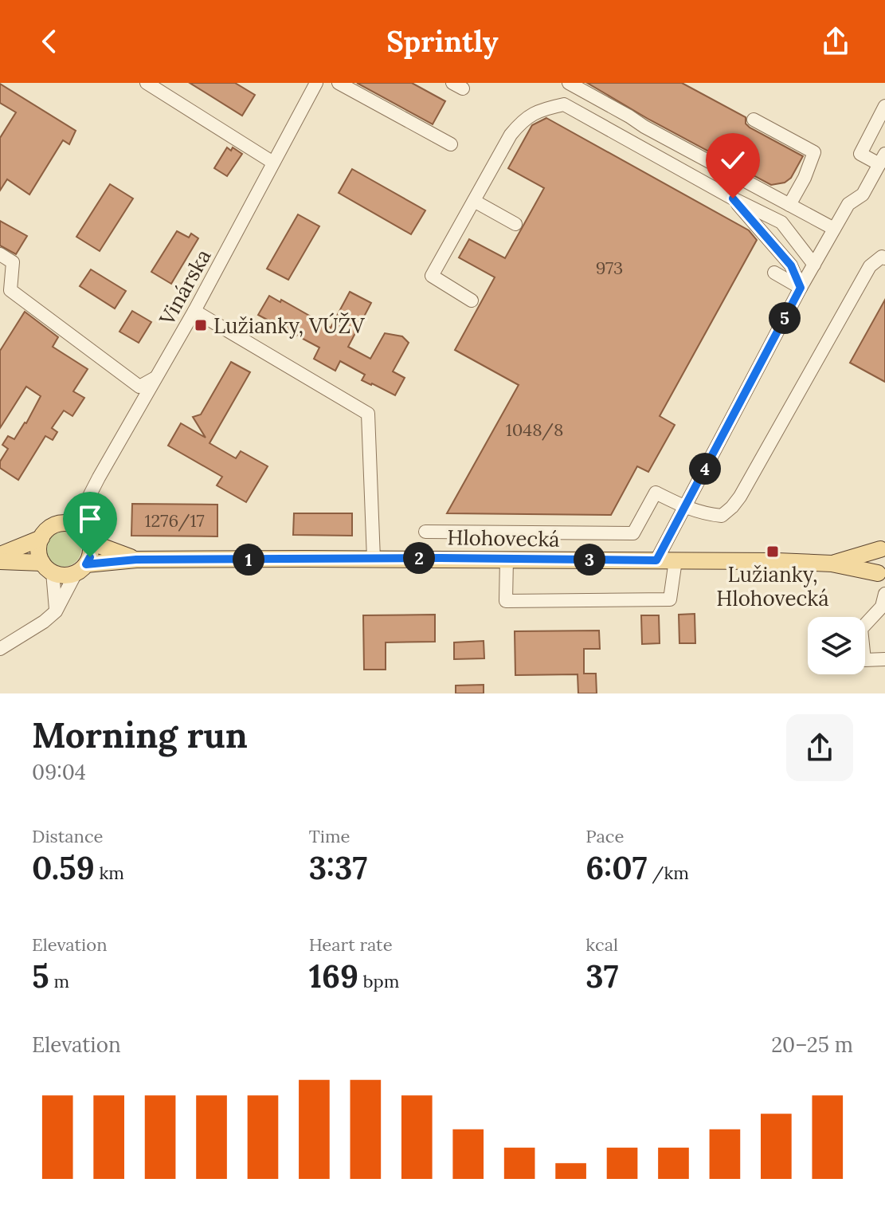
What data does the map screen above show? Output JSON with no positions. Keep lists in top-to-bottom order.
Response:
{
  "streets": {
    "main road": ["Hlohovecká"],
    "street": ["Vinárska"]
  },
  "crossings": [
    ["Vinárska", "Hlohovecká"]
  ],
  "places": {
    "transit": ["Lužianky, VÚŽV", "Lužianky, Hlohovecká"]
  },
  "house_numbers": ["973", "1048/8", "1276/17"],
  "page": {
    "header": "Sprintly",
    "pins": [
      "5",
      "4",
      "2",
      "1",
      "3"
    ],
    "heading": ["Morning run", "09:04"],
    "stats": [
      ["Distance", "0.59 km"],
      ["Time", "3:37"],
      ["Pace", "6:07 /km"],
      ["Elevation", "5 m"],
      ["Heart rate", "169 bpm"],
      ["kcal", "37"]
    ],
    "chart": ["Elevation", "20–25 m"]
  }
}
